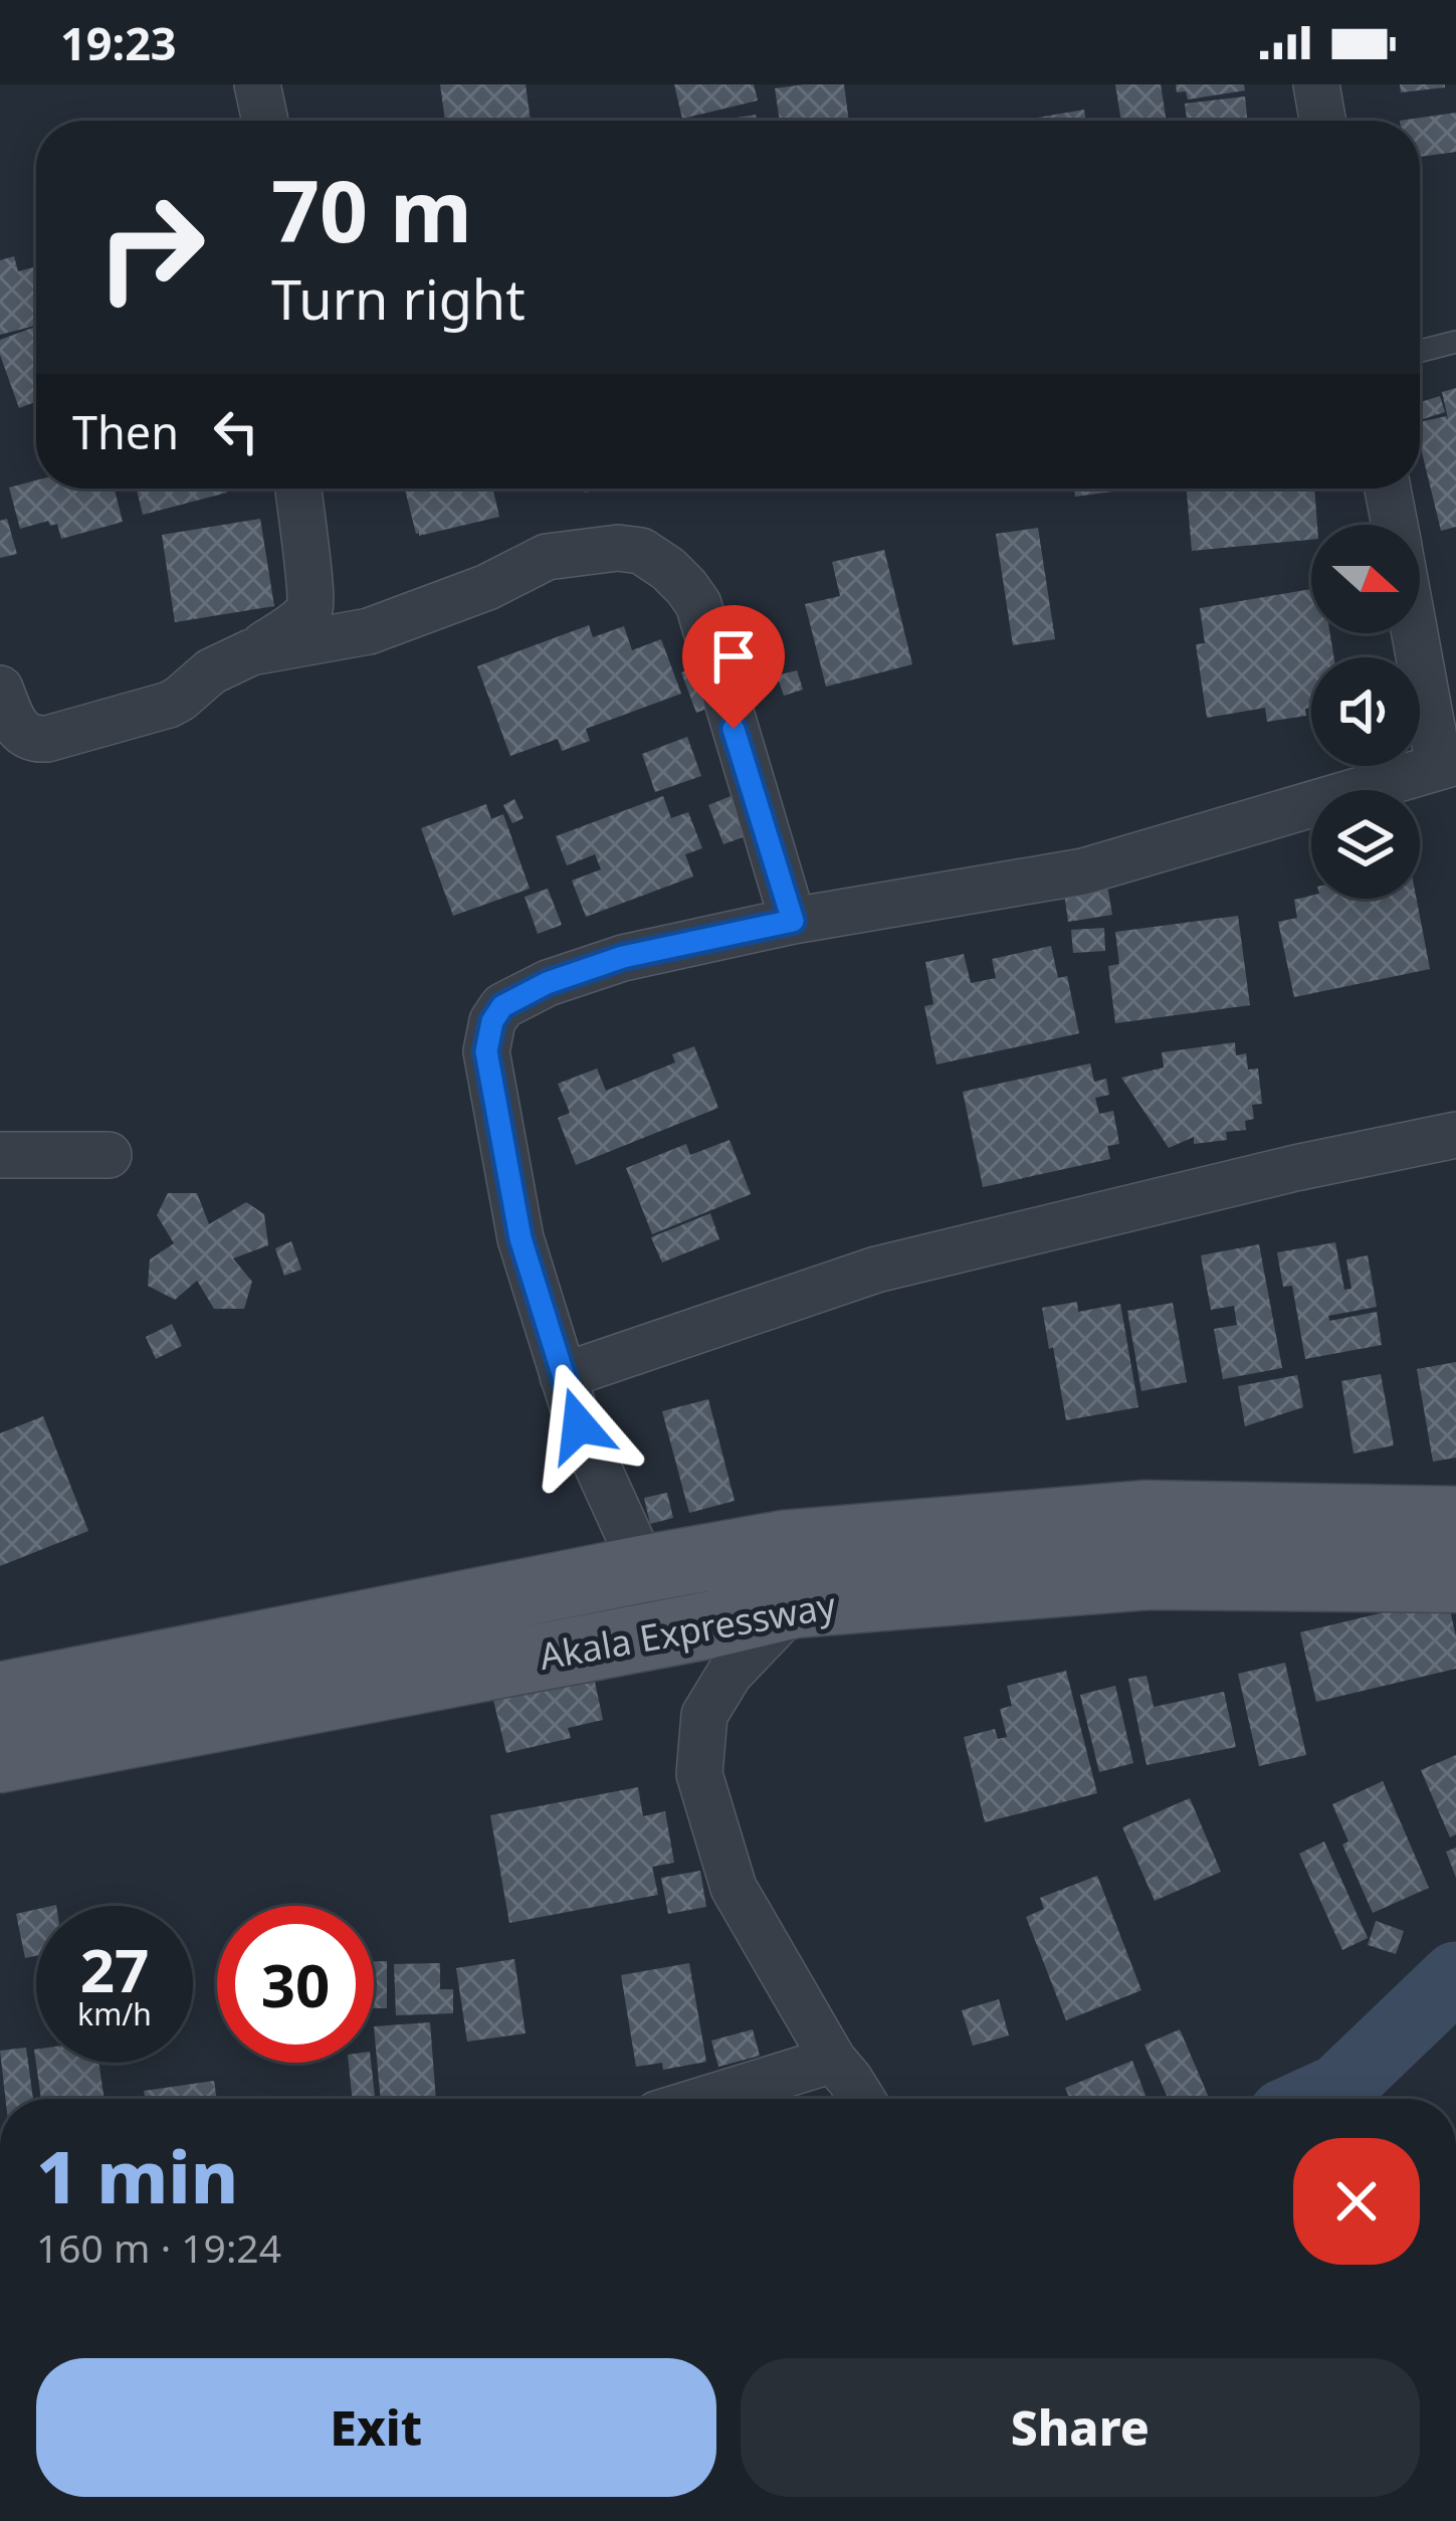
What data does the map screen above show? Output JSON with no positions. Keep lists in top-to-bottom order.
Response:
{
  "streets": {
    "main road": ["Akala Expressway"]
  },
  "north": "right",
  "page": {
    "status": "19:23",
    "turn": ["70 m", "Turn right"],
    "then": "Then",
    "speed": "27 km/h",
    "limit": "30",
    "heading": ["1 min", "160 m · 19:24"],
    "buttons": ["Exit", "Share"]
  }
}
